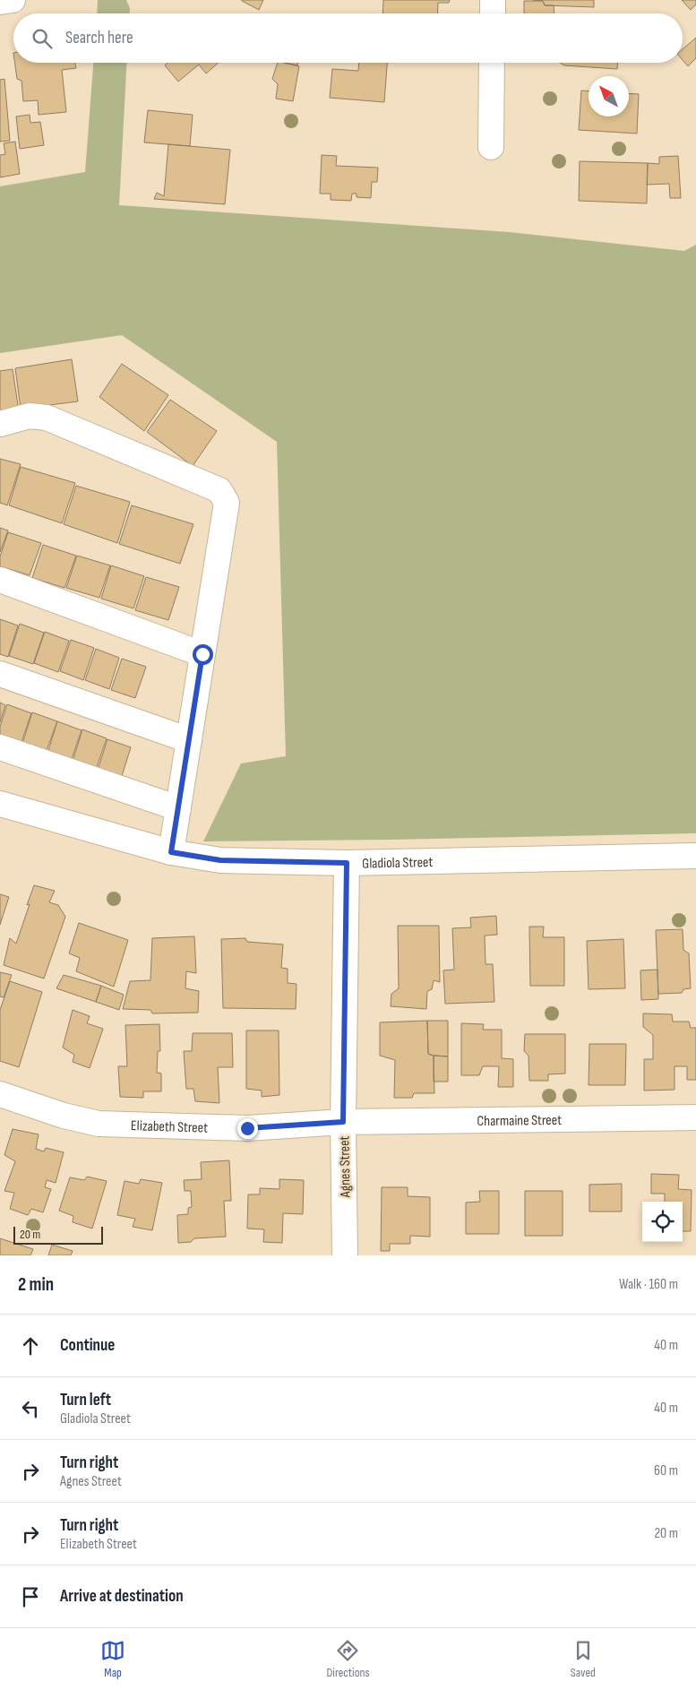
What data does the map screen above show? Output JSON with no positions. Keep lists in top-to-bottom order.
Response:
{
  "streets": {
    "street": [
      "Gladiola Street",
      "Charmaine Street",
      "Elizabeth Street",
      "Agnes Street"
    ]
  },
  "crossings": [
    ["Gladiola Street", "Agnes Street"],
    ["Charmaine Street", "Elizabeth Street"],
    ["Charmaine Street", "Agnes Street"],
    ["Elizabeth Street", "Agnes Street"]
  ],
  "scale_bar": "20 m",
  "north": "top left",
  "page": {
    "search": "Search here",
    "scale": "20 m",
    "heading": ["2 min", "Walk · 160 m"],
    "list": [
      ["Continue", "40 m"],
      ["Turn left", "Gladiola Street", "40 m"],
      ["Turn right", "Agnes Street", "60 m"],
      ["Turn right", "Elizabeth Street", "20 m"],
      "Arrive at destination"
    ],
    "nav": ["Map", "Directions", "Saved"]
  }
}
